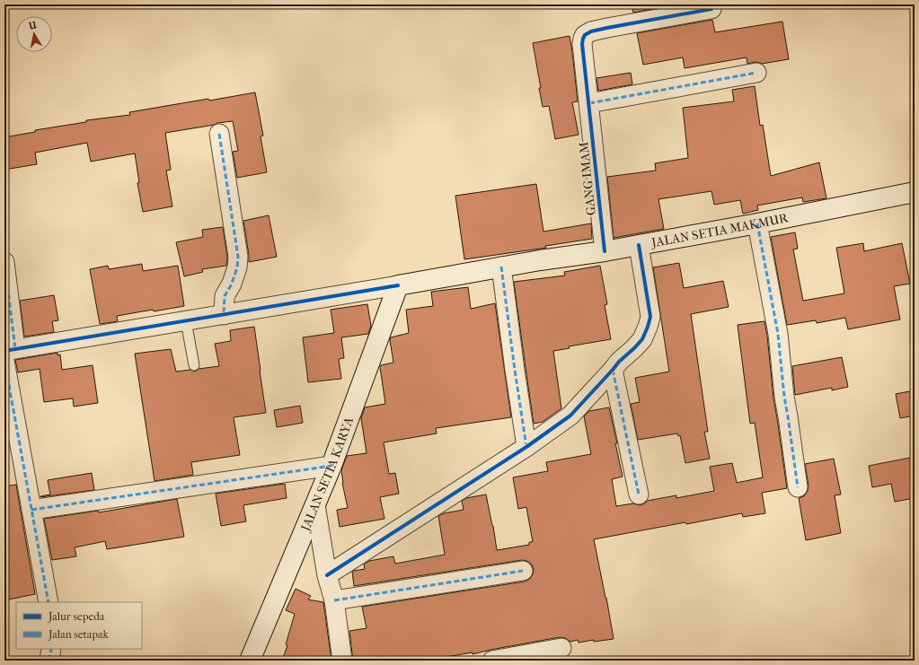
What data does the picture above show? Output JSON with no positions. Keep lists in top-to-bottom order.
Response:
{
  "streets": {
    "main road": ["JALAN SETIA MAKMUR", "JALAN SETIA KARYA"],
    "street": ["GANG IMAM"]
  },
  "crossings": [
    ["GANG IMAM", "JALAN SETIA MAKMUR"],
    ["JALAN SETIA MAKMUR", "JALAN SETIA KARYA"]
  ],
  "legend": ["Jalur sepeda", "Jalan setapak"],
  "north": "top"
}
